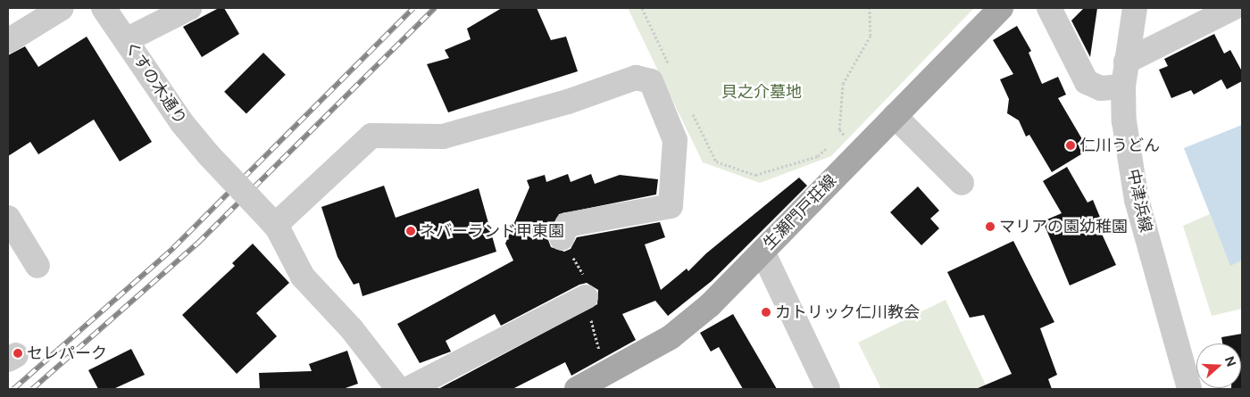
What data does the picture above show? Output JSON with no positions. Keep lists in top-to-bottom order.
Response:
{
  "streets": {
    "main road": ["生瀬門戸荘線"],
    "street": ["くすの木通り", "中津浜線"]
  },
  "parks": ["貝之介墓地"],
  "places": [
    "仁川うどん",
    "マリアの園幼稚園",
    "ネバーランド甲東園",
    "カトリック仁川教会",
    "セレパーク"
  ],
  "north": "right"
}
